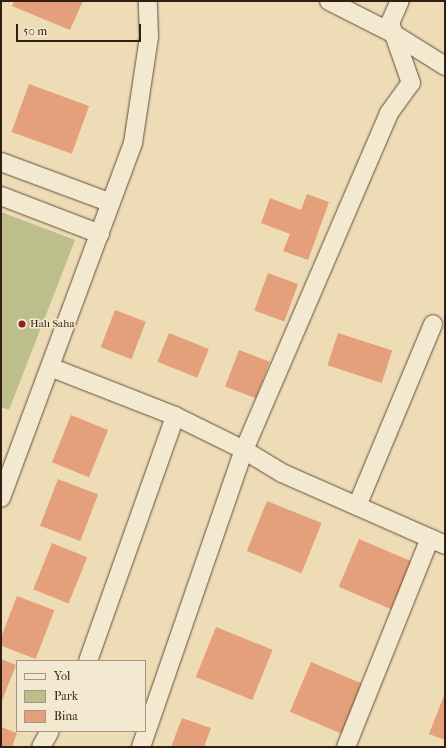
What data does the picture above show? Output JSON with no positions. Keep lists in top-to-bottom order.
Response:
{
  "places": ["Halı Saha"],
  "legend": ["Yol", "Park", "Bina"],
  "scale_bar": "50 m"
}
